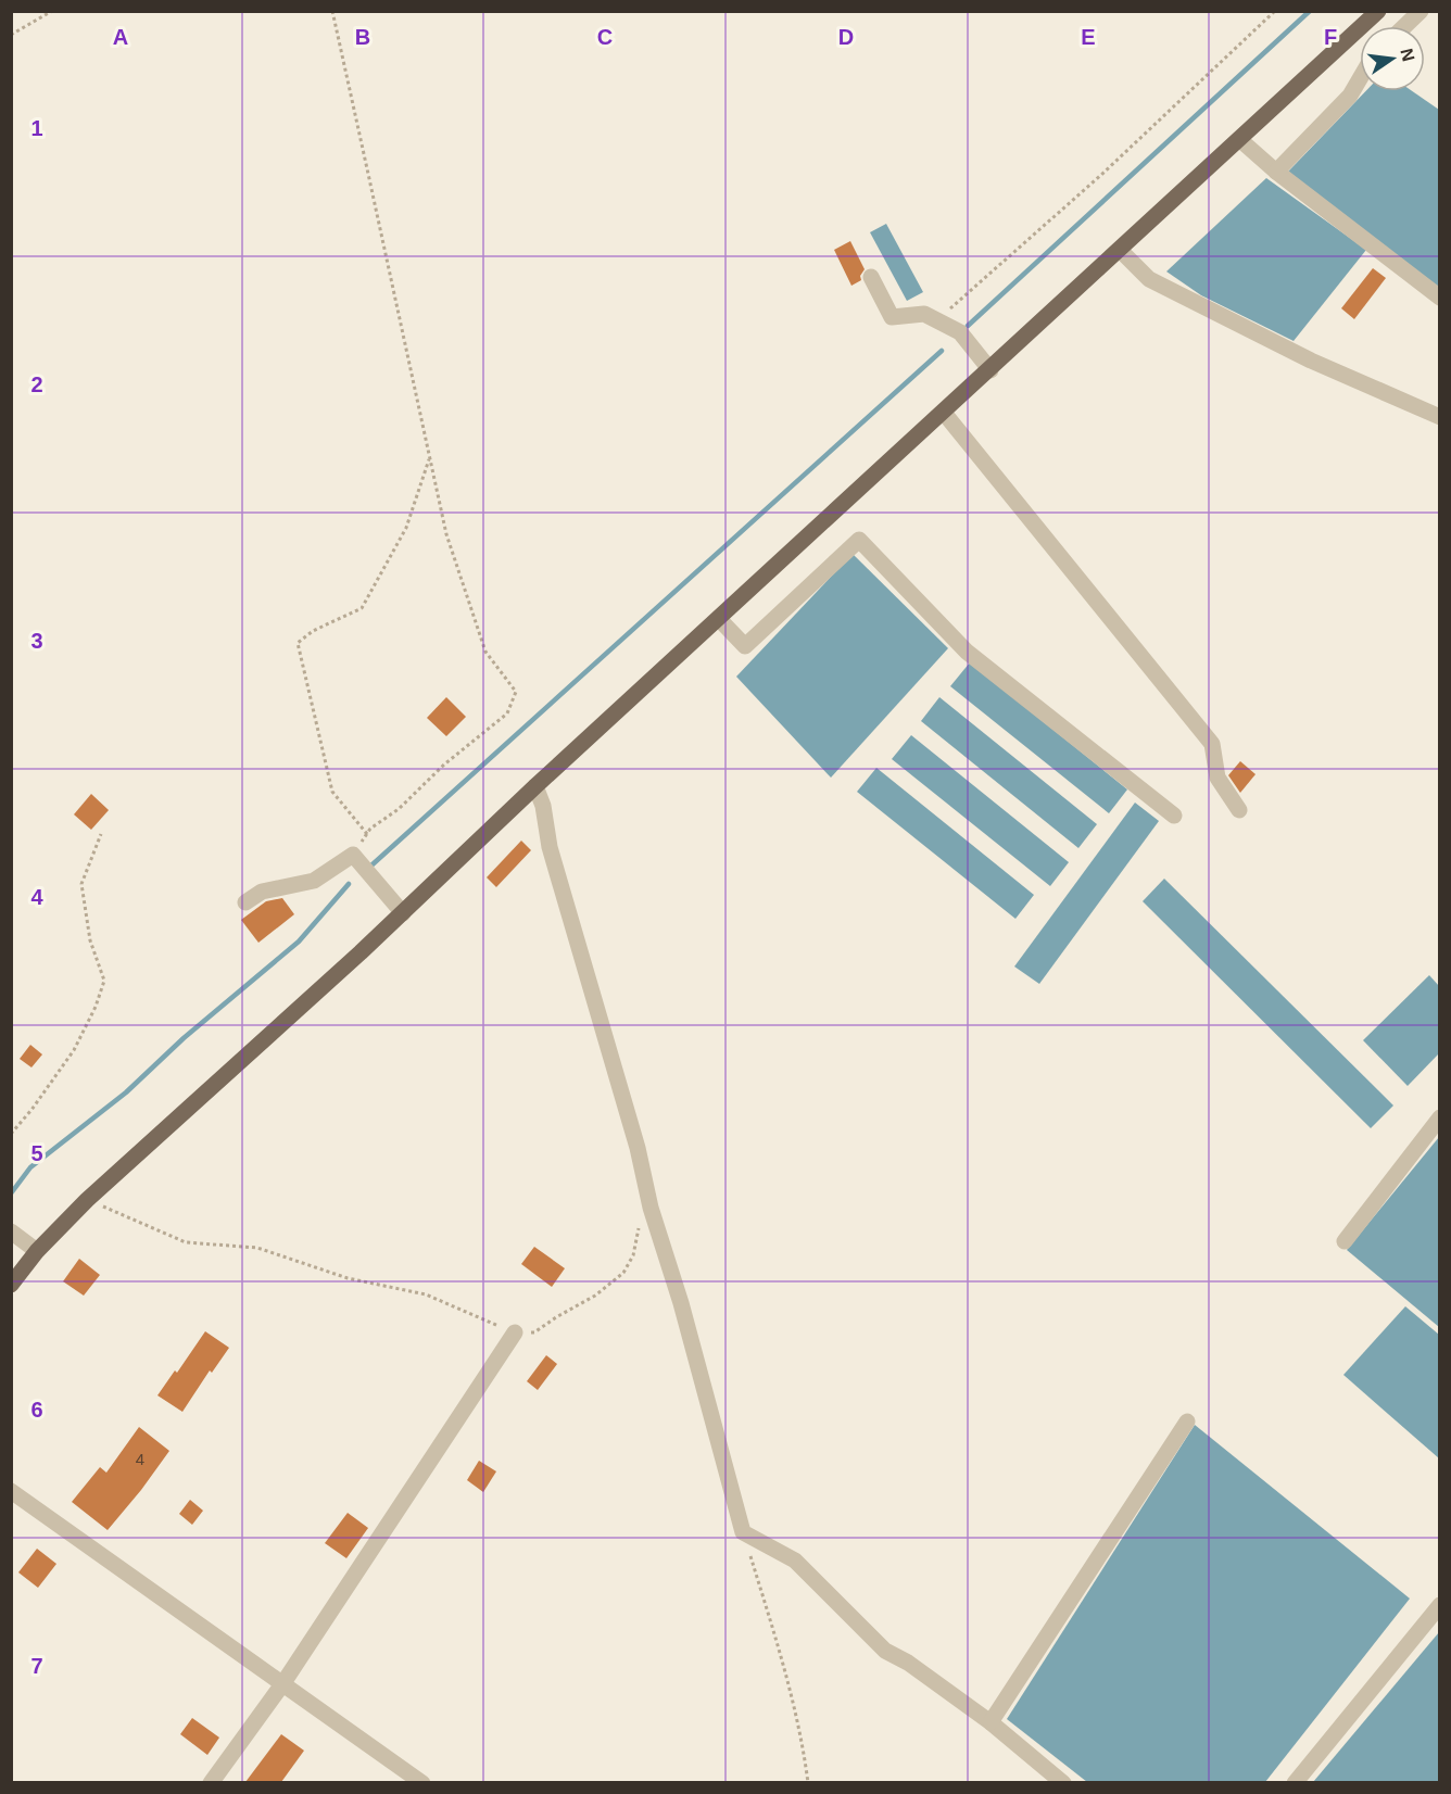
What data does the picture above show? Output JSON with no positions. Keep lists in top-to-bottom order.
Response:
{
  "house_numbers": ["4"],
  "north": "right",
  "grid": {
    "columns": [
      "A",
      "B",
      "C",
      "D",
      "E",
      "F"
    ],
    "rows": [
      "1",
      "2",
      "3",
      "4",
      "5",
      "6",
      "7"
    ]
  }
}
